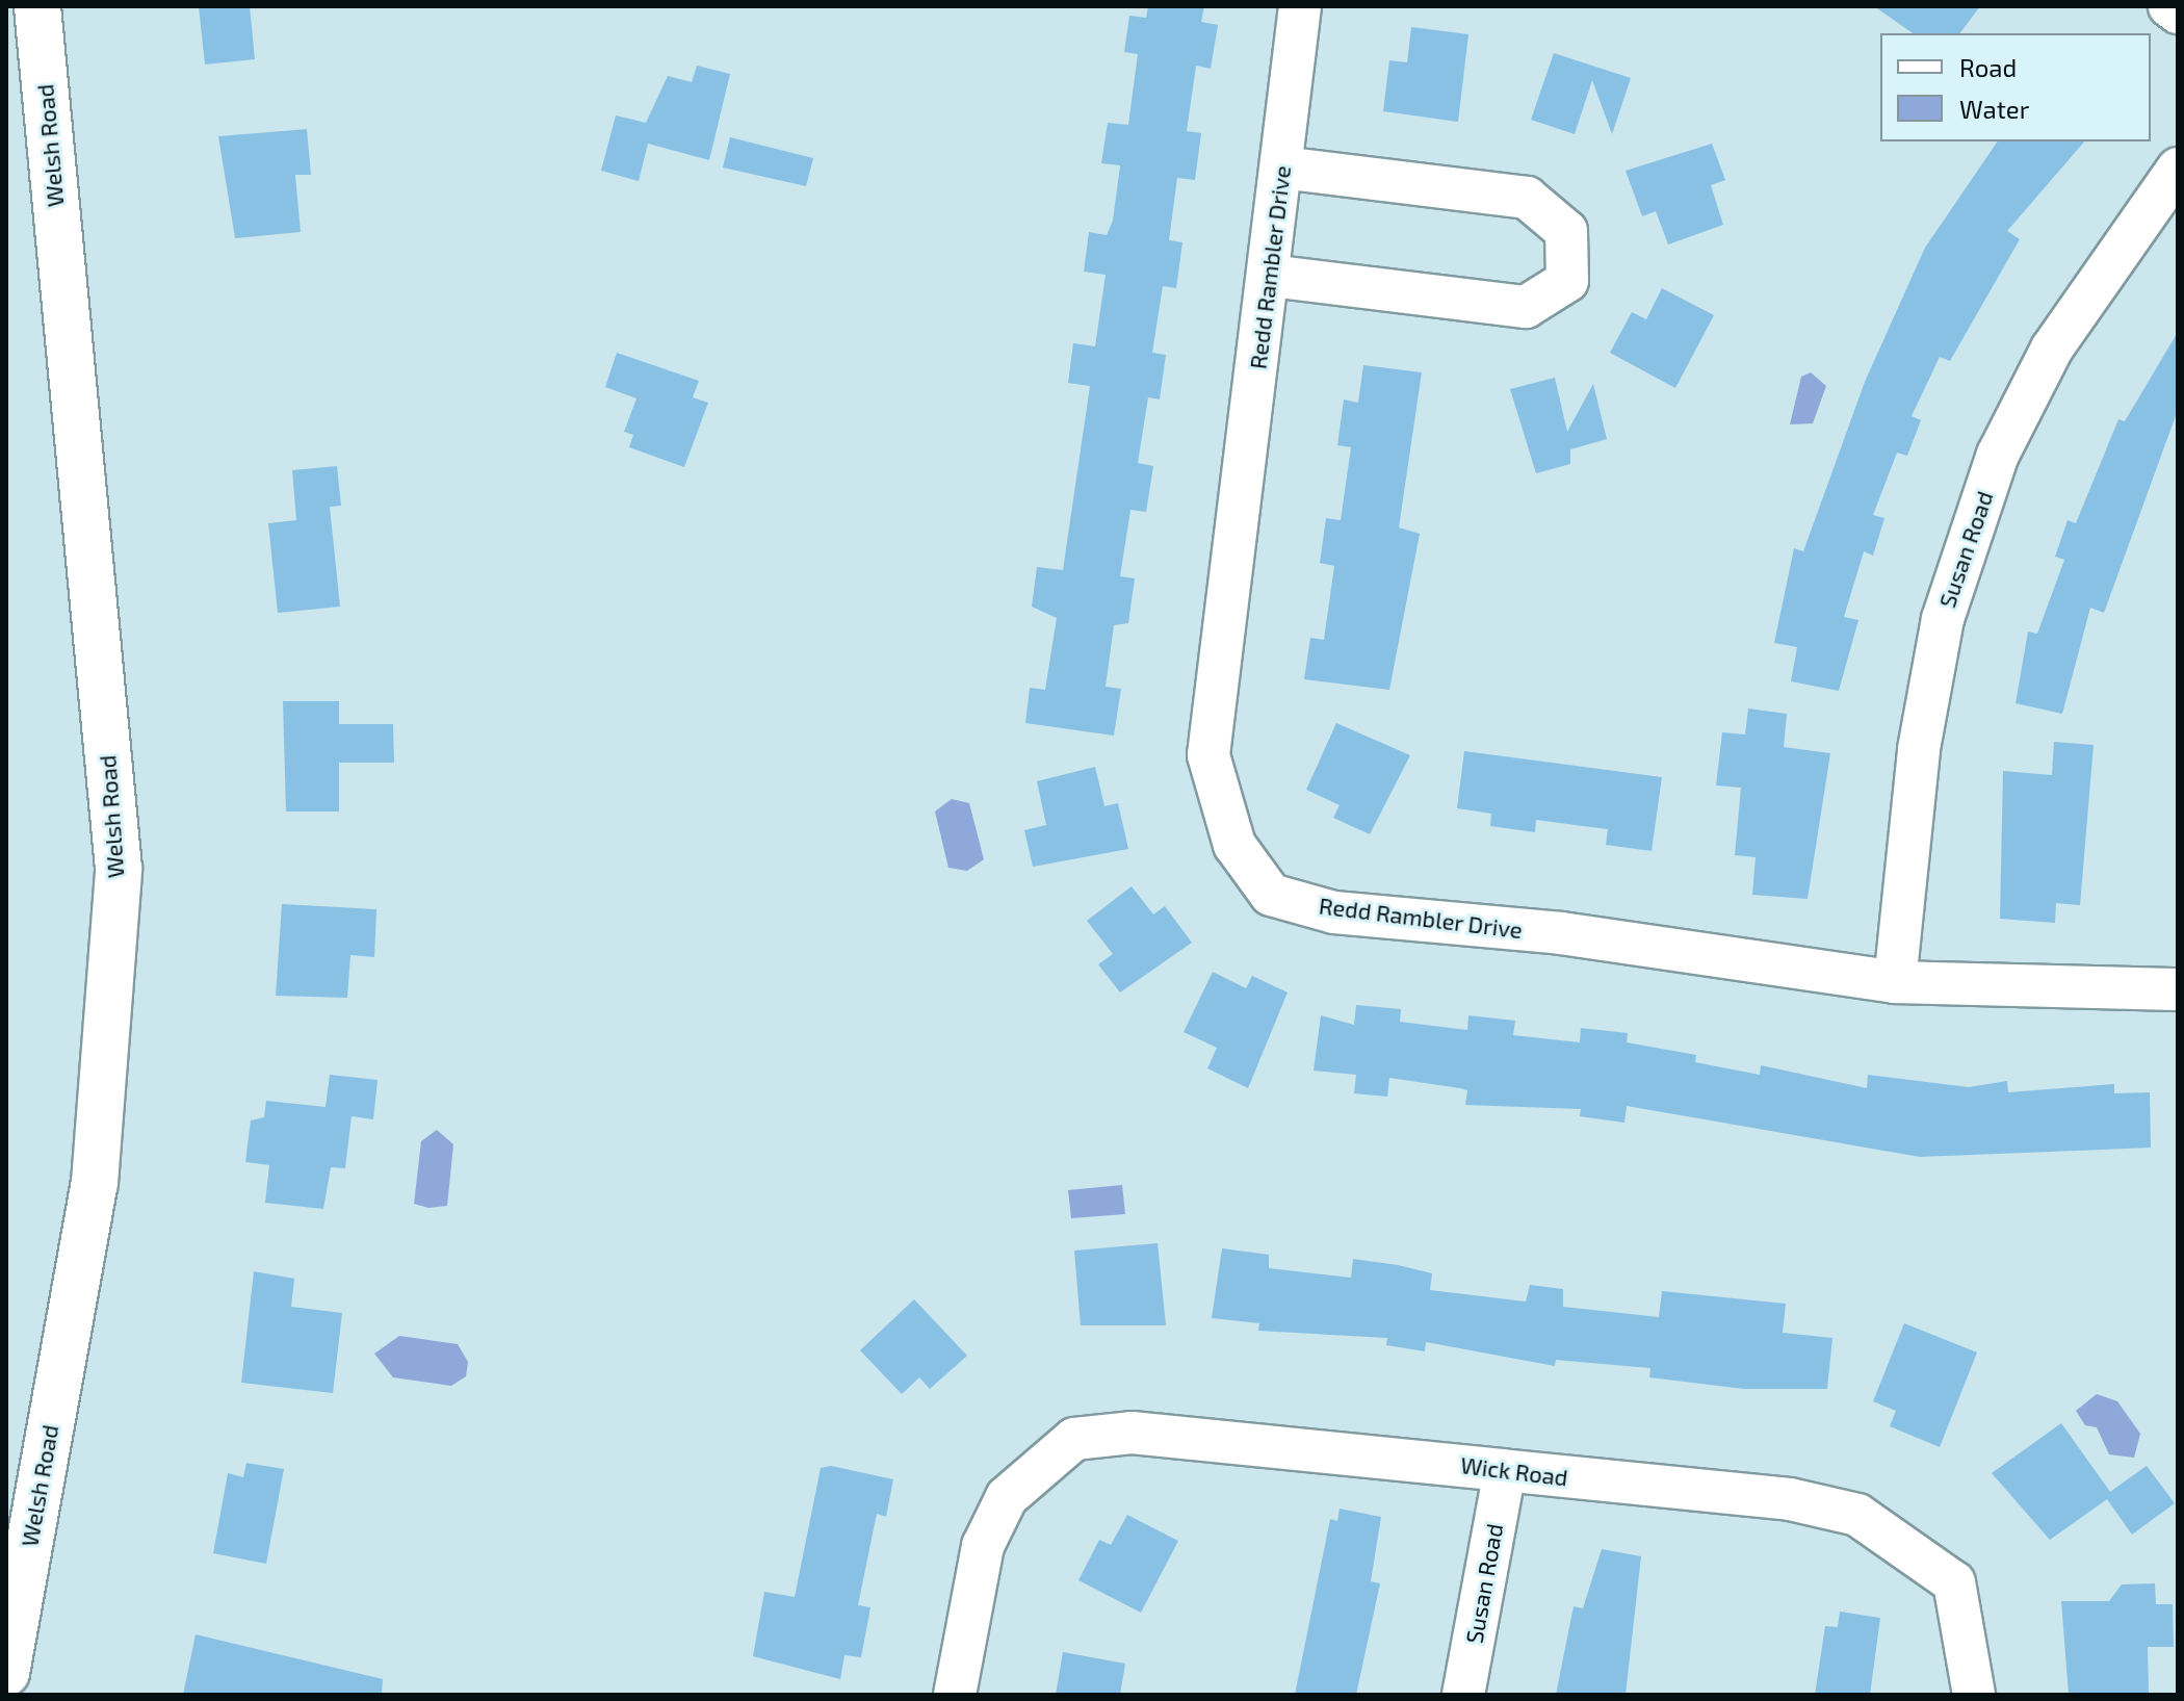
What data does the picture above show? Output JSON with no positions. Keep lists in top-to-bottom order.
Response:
{
  "streets": {
    "main road": ["Welsh Road"],
    "street": ["Redd Rambler Drive", "Susan Road", "Wick Road"]
  },
  "crossings": [
    ["Redd Rambler Drive", "Susan Road"],
    ["Susan Road", "Wick Road"]
  ],
  "legend": ["Road", "Water"]
}
